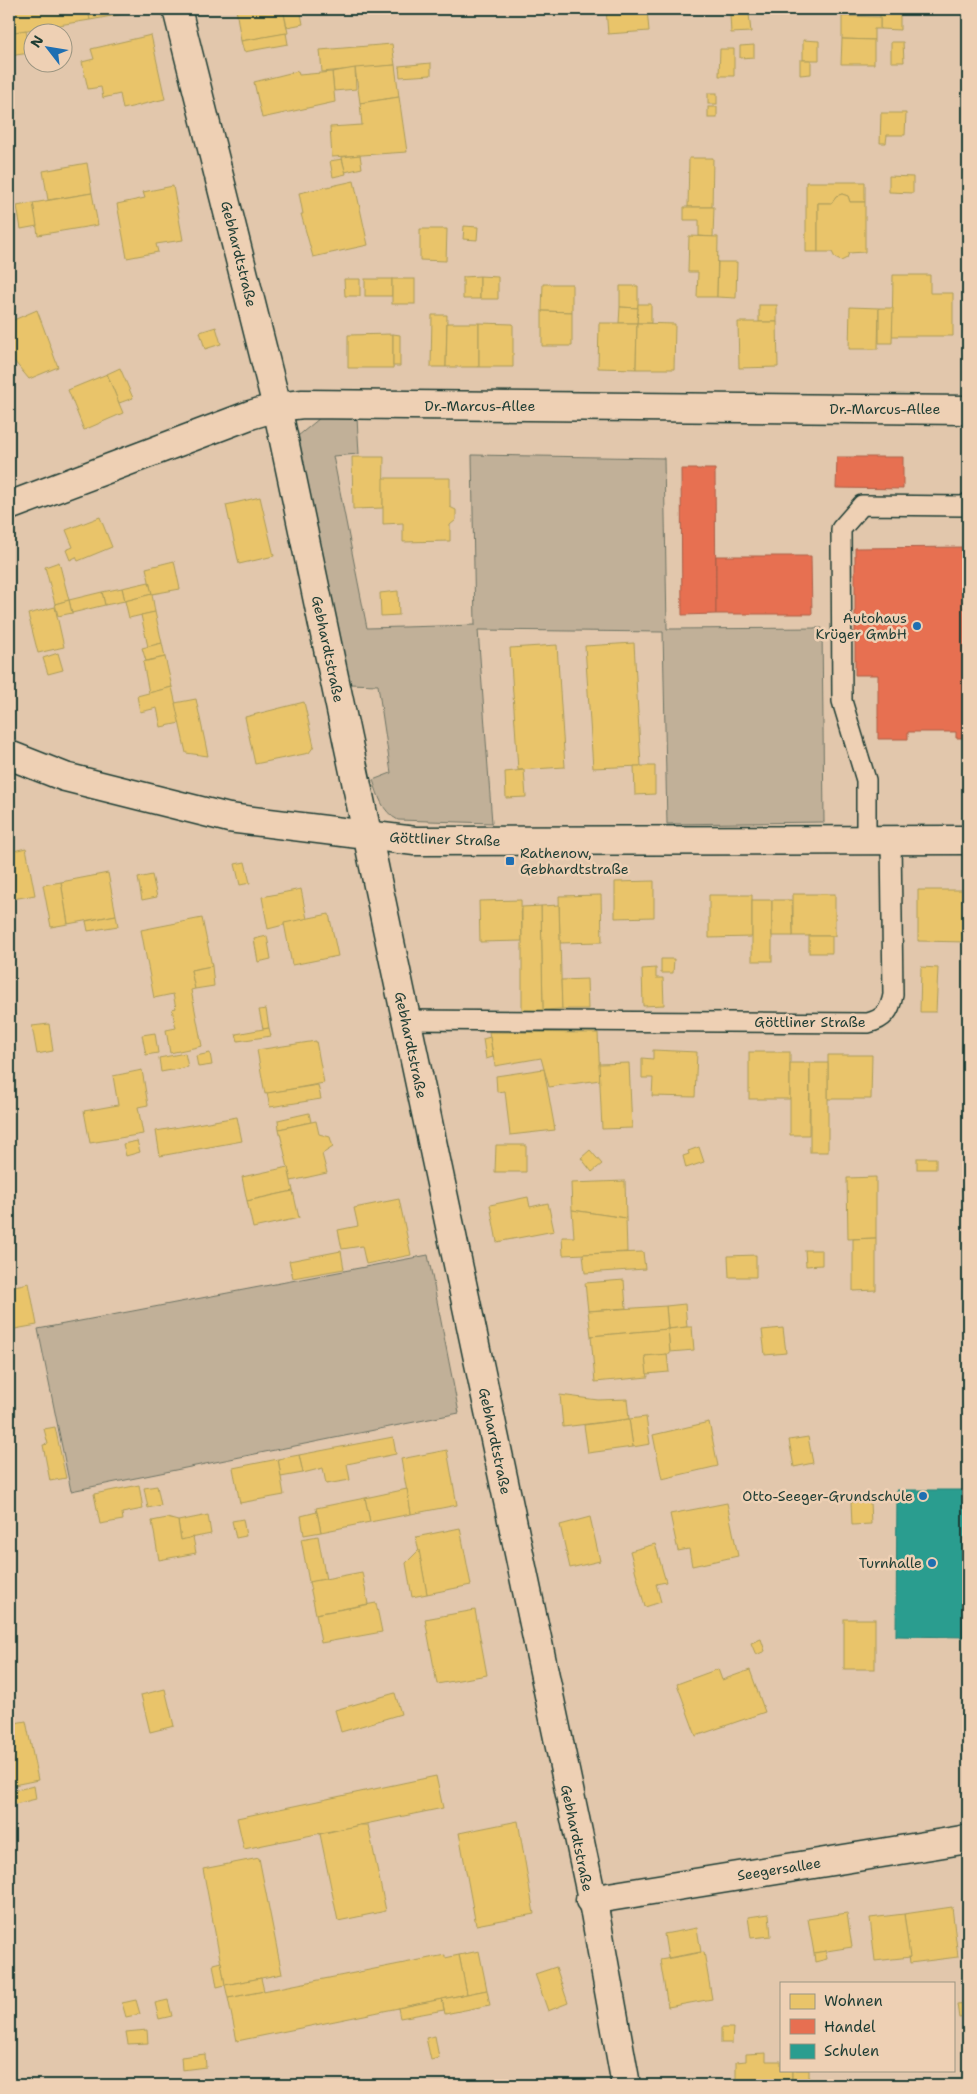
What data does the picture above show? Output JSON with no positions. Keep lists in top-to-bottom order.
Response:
{
  "streets": {
    "street": [
      "Gebhardtstraße",
      "Dr.-Marcus-Allee",
      "Göttliner Straße",
      "Seegersallee"
    ]
  },
  "crossings": [
    ["Gebhardtstraße", "Dr.-Marcus-Allee"],
    ["Gebhardtstraße", "Göttliner Straße"],
    ["Gebhardtstraße", "Seegersallee"]
  ],
  "places": {
    "other": ["Autohaus Krüger GmbH", "Otto-Seeger-Grundschule", "Turnhalle"],
    "transit": ["Rathenow, Gebhardtstraße"]
  },
  "legend": ["Wohnen", "Handel", "Schulen"],
  "north": "top left"
}
